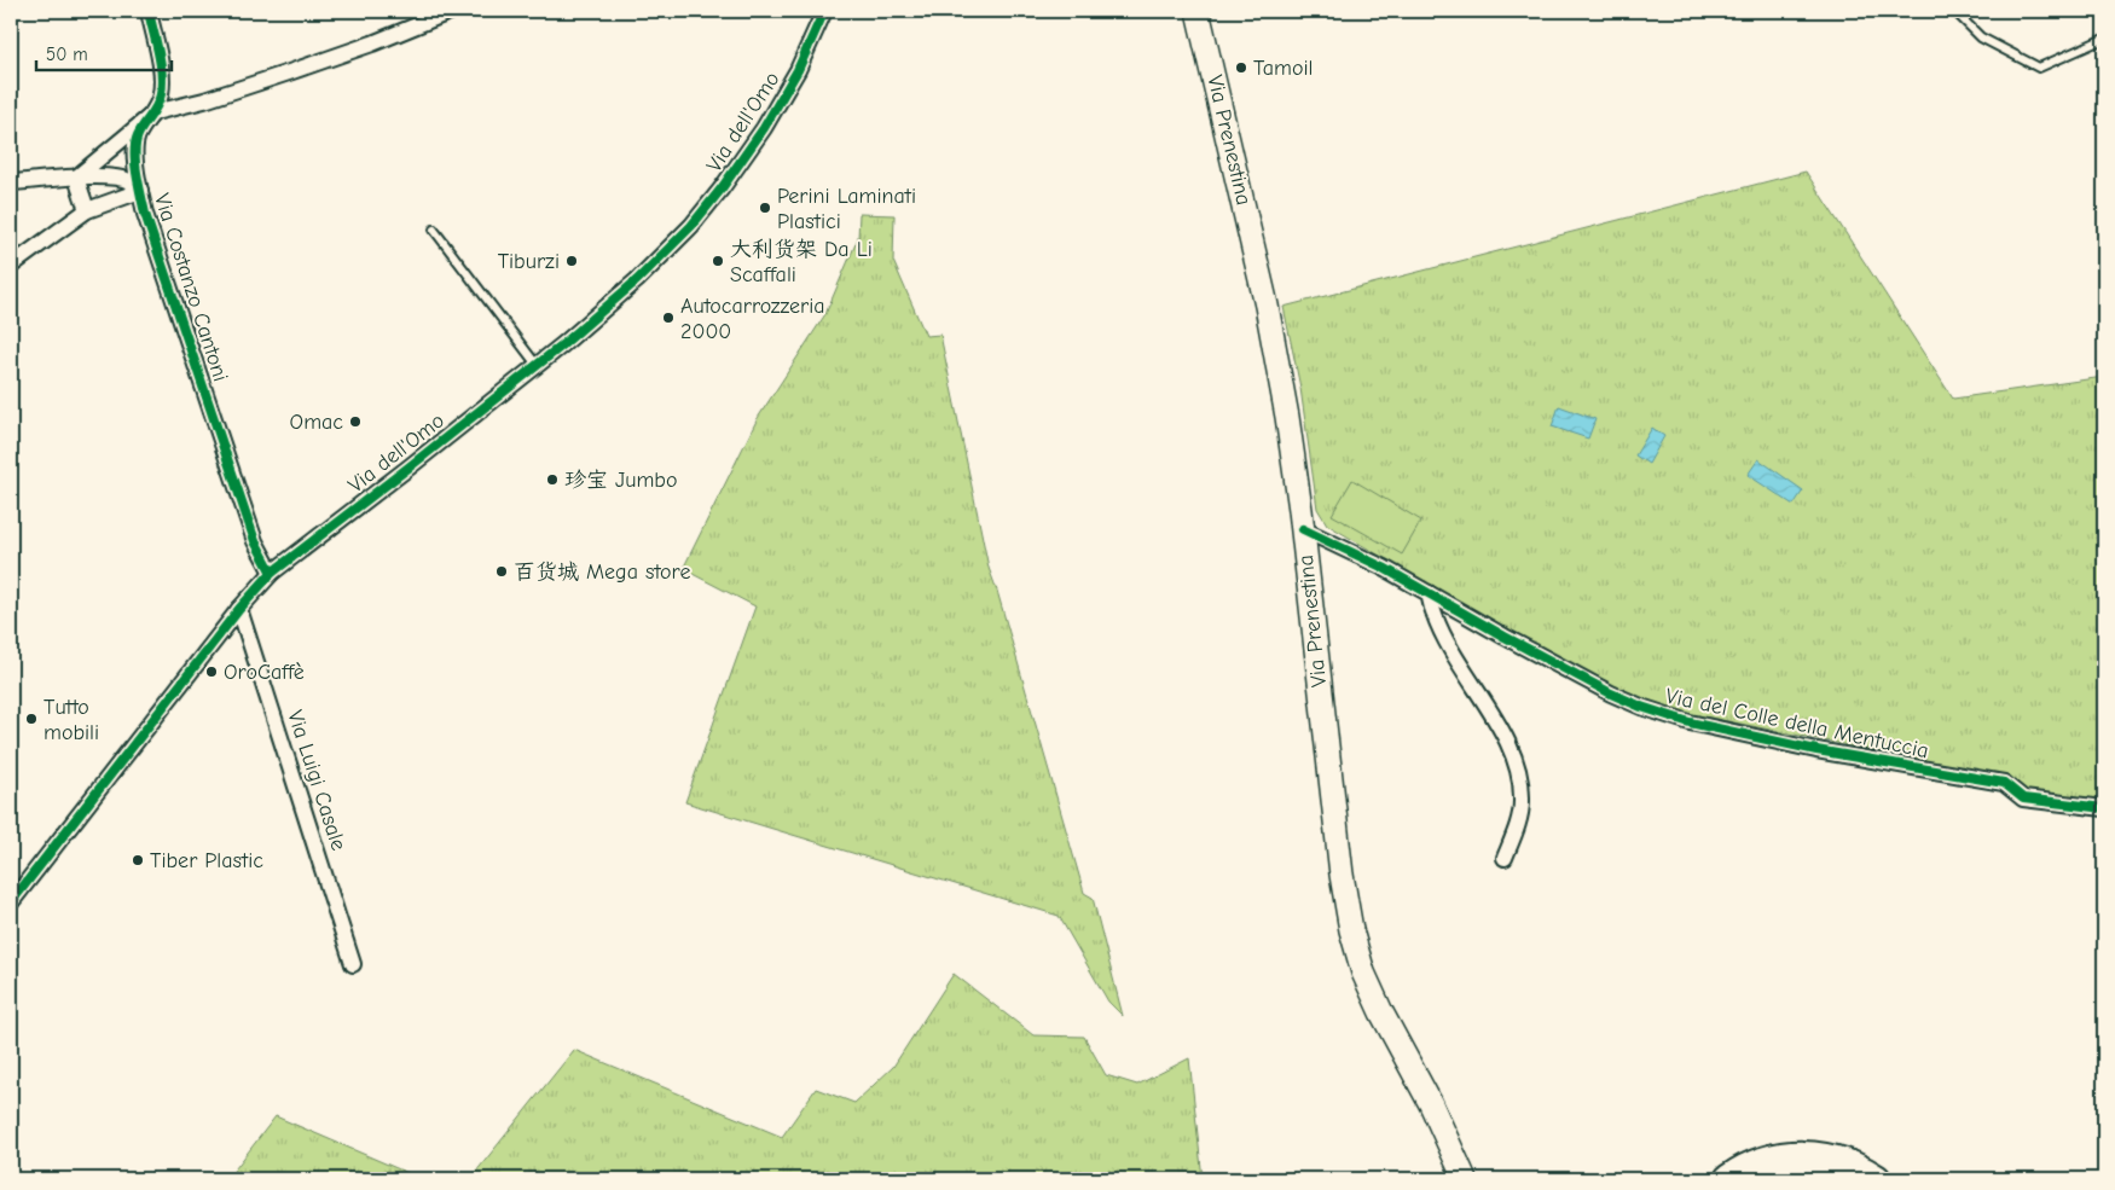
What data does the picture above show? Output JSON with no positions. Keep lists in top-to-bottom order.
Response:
{
  "streets": {
    "main road": ["Via Prenestina"],
    "street": [
      "Via dell'Omo",
      "Via Costanzo Cantoni",
      "Via del Colle della Mentuccia",
      "Via Luigi Casale"
    ]
  },
  "crossings": [
    ["Via dell'Omo", "Via Costanzo Cantoni"],
    ["Via dell'Omo", "Via Luigi Casale"],
    ["Via Prenestina", "Via del Colle della Mentuccia"]
  ],
  "places": [
    "Tamoil",
    "Perini Laminati Plastici",
    "Tiburzi",
    "大利货架 Da Li Scaffali",
    "Autocarrozzeria 2000",
    "Omac",
    "珍宝 Jumbo",
    "百货城 Mega store",
    "OroCaffè",
    "Tutto mobili",
    "Tiber Plastic"
  ],
  "scale_bar": "50 m"
}
